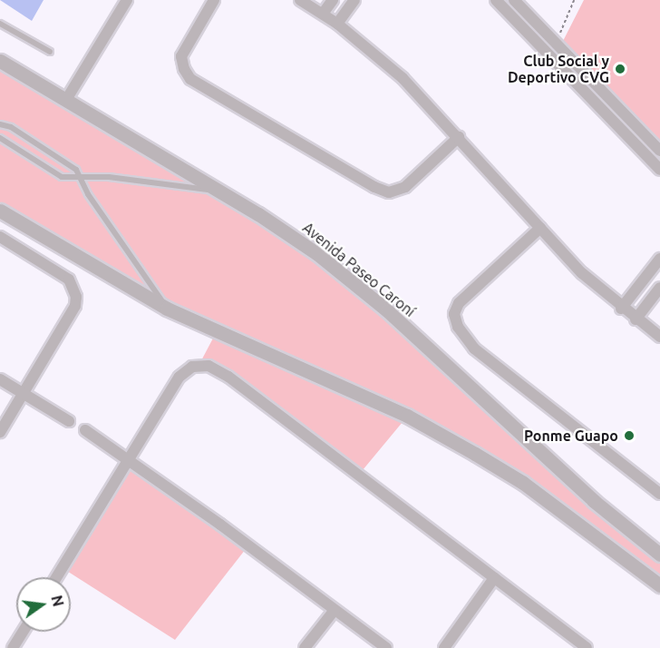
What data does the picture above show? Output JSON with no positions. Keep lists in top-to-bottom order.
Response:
{
  "streets": {
    "street": ["Avenida Paseo Caroní"]
  },
  "places": ["Club Social y Deportivo CVG", "Ponme Guapo"],
  "north": "right"
}
